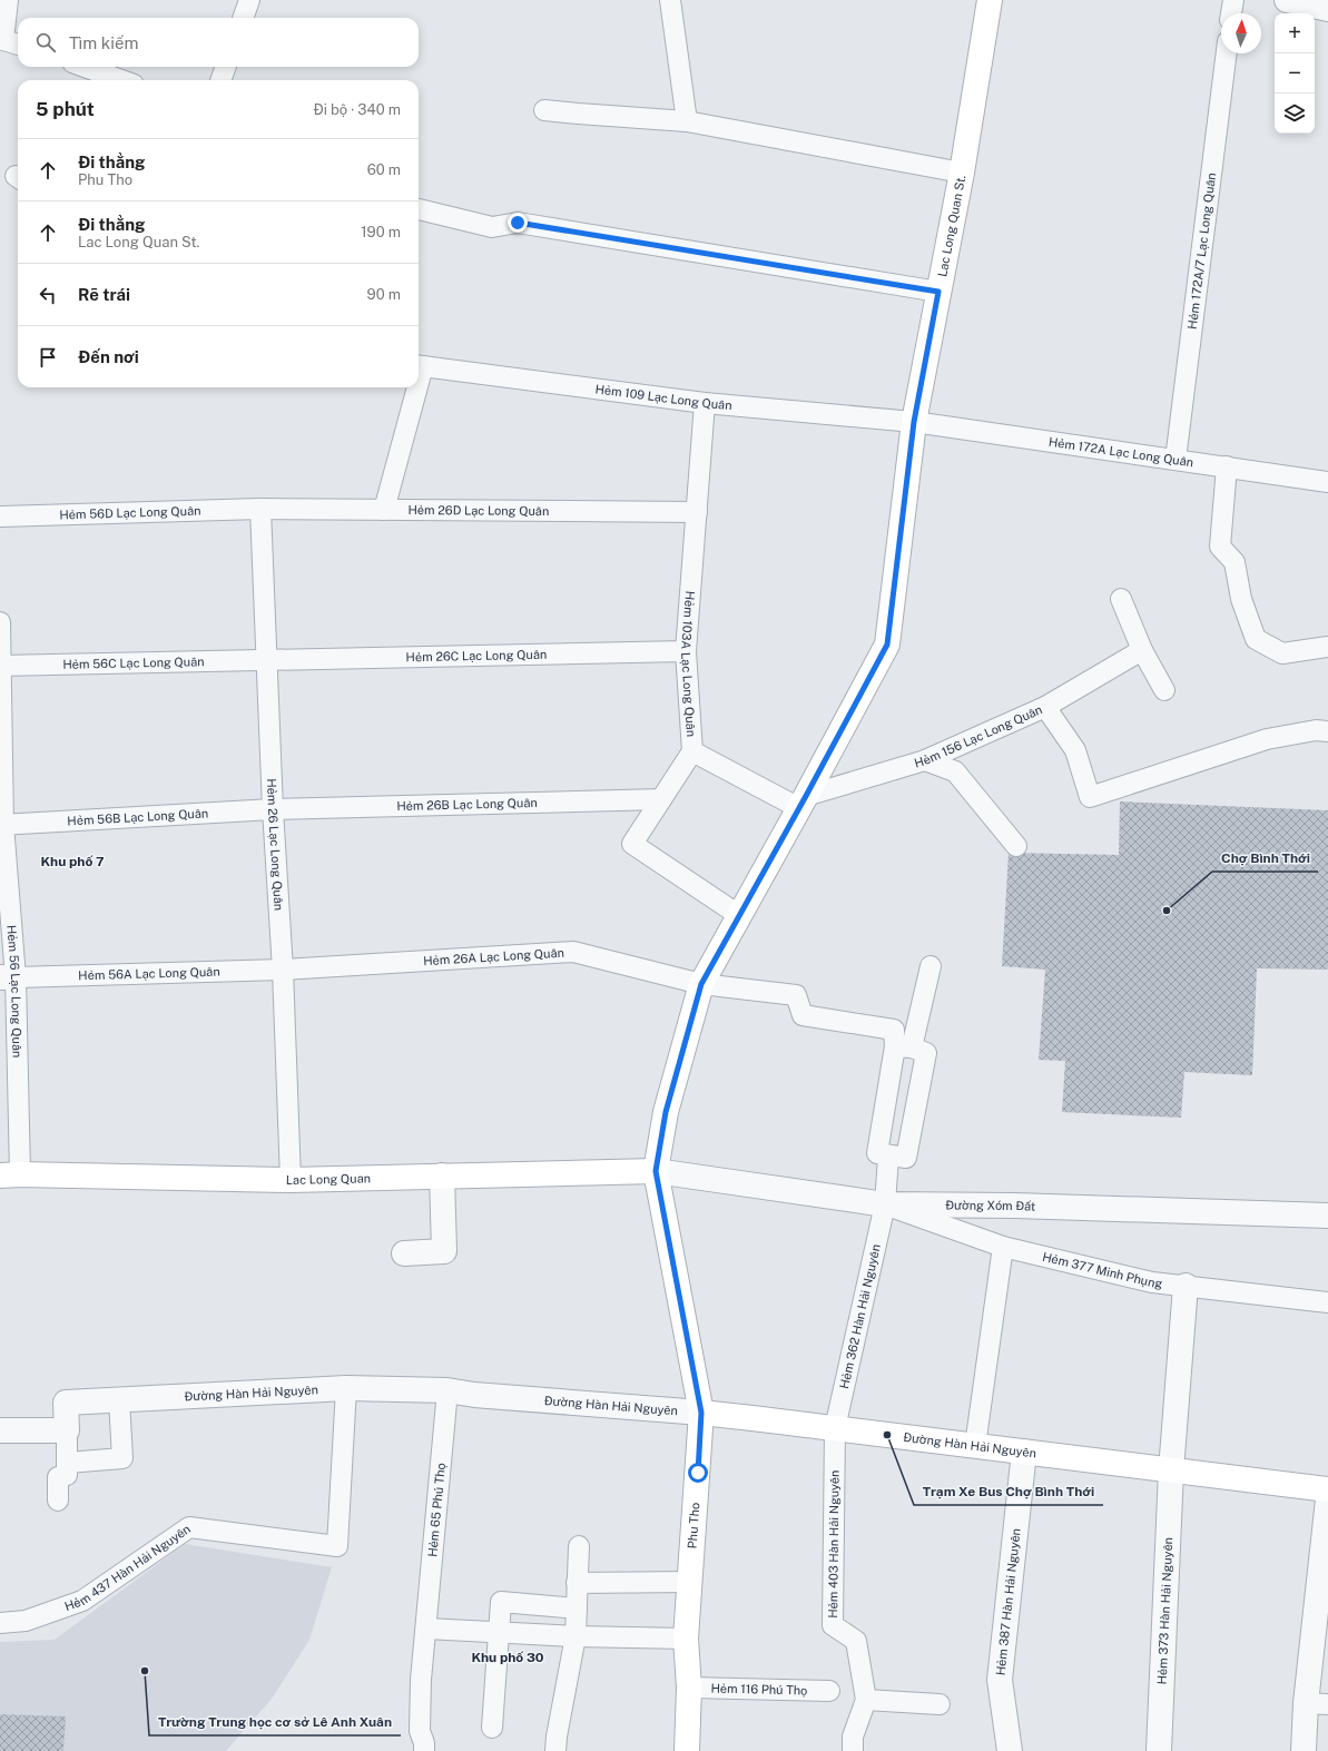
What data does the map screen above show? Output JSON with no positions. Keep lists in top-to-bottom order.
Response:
{
  "streets": {
    "main road": [
      "Lac Long Quan St.",
      "Lac Long Quan",
      "Đường Hàn Hải Nguyên",
      "Phu Tho"
    ],
    "street": ["Đường Xóm Đất", "Hẻm 387 Hàn Hải Nguyên", "Hẻm 373 Hàn Hải Nguyên"],
    "lane": [
      "Hẻm 172A/7 Lạc Long Quân",
      "Hẻm 109 Lạc Long Quân",
      "Hẻm 172A Lạc Long Quân",
      "Hẻm 26D Lạc Long Quân",
      "Hẻm 56D Lạc Long Quân",
      "Hẻm 26C Lạc Long Quân",
      "Hẻm 56C Lạc Long Quân",
      "Hẻm 103A Lạc Long Quân",
      "Hẻm 156 Lạc Long Quân",
      "Hẻm 26B Lạc Long Quân",
      "Hẻm 56B Lạc Long Quân",
      "Hẻm 26 Lạc Long Quân",
      "Hẻm 26A Lạc Long Quân",
      "Hẻm 56A Lạc Long Quân",
      "Hẻm 56 Lạc Long Quân",
      "Hẻm 377 Minh Phụng",
      "Hẻm 362 Hàn Hải Nguyên",
      "Hẻm 65 Phú Thọ",
      "Hẻm 403 Hàn Hải Nguyên",
      "Hẻm 437 Hàn Hải Nguyên",
      "Hẻm 116 Phú Thọ"
    ]
  },
  "crossings": [
    ["Lac Long Quan St.", "Hẻm 109 Lạc Long Quân"],
    ["Lac Long Quan St.", "Hẻm 172A Lạc Long Quân"],
    ["Lac Long Quan St.", "Hẻm 103A Lạc Long Quân"],
    ["Lac Long Quan St.", "Hẻm 156 Lạc Long Quân"],
    ["Lac Long Quan St.", "Hẻm 26A Lạc Long Quân"],
    ["Lac Long Quan St.", "Lac Long Quan"],
    ["Lac Long Quan St.", "Đường Xóm Đất"],
    ["Lac Long Quan St.", "Phu Tho"],
    ["Hẻm 172A/7 Lạc Long Quân", "Hẻm 172A Lạc Long Quân"],
    ["Hẻm 109 Lạc Long Quân", "Hẻm 172A Lạc Long Quân"],
    ["Hẻm 109 Lạc Long Quân", "Hẻm 103A Lạc Long Quân"],
    ["Hẻm 26D Lạc Long Quân", "Hẻm 56D Lạc Long Quân"],
    ["Hẻm 26D Lạc Long Quân", "Hẻm 103A Lạc Long Quân"],
    ["Hẻm 26D Lạc Long Quân", "Hẻm 26 Lạc Long Quân"],
    ["Hẻm 56D Lạc Long Quân", "Hẻm 26 Lạc Long Quân"],
    ["Hẻm 26C Lạc Long Quân", "Hẻm 56C Lạc Long Quân"],
    ["Hẻm 26C Lạc Long Quân", "Hẻm 103A Lạc Long Quân"],
    ["Hẻm 26C Lạc Long Quân", "Hẻm 26 Lạc Long Quân"],
    ["Hẻm 56C Lạc Long Quân", "Hẻm 26 Lạc Long Quân"],
    ["Hẻm 56C Lạc Long Quân", "Hẻm 56 Lạc Long Quân"],
    ["Hẻm 103A Lạc Long Quân", "Hẻm 156 Lạc Long Quân"],
    ["Hẻm 26B Lạc Long Quân", "Hẻm 56B Lạc Long Quân"],
    ["Hẻm 26B Lạc Long Quân", "Hẻm 26 Lạc Long Quân"],
    ["Hẻm 56B Lạc Long Quân", "Hẻm 26 Lạc Long Quân"],
    ["Hẻm 56B Lạc Long Quân", "Hẻm 56 Lạc Long Quân"],
    ["Hẻm 26 Lạc Long Quân", "Hẻm 26A Lạc Long Quân"],
    ["Hẻm 26 Lạc Long Quân", "Hẻm 56A Lạc Long Quân"],
    ["Hẻm 26 Lạc Long Quân", "Lac Long Quan"],
    ["Hẻm 26A Lạc Long Quân", "Hẻm 56A Lạc Long Quân"],
    ["Hẻm 56A Lạc Long Quân", "Hẻm 56 Lạc Long Quân"],
    ["Hẻm 56 Lạc Long Quân", "Lac Long Quan"],
    ["Lac Long Quan", "Đường Xóm Đất"],
    ["Lac Long Quan", "Phu Tho"],
    ["Đường Xóm Đất", "Hẻm 377 Minh Phụng"],
    ["Đường Xóm Đất", "Hẻm 362 Hàn Hải Nguyên"],
    ["Đường Xóm Đất", "Phu Tho"],
    ["Hẻm 377 Minh Phụng", "Hẻm 362 Hàn Hải Nguyên"],
    ["Hẻm 377 Minh Phụng", "Hẻm 373 Hàn Hải Nguyên"],
    ["Hẻm 362 Hàn Hải Nguyên", "Đường Hàn Hải Nguyên"],
    ["Hẻm 362 Hàn Hải Nguyên", "Hẻm 403 Hàn Hải Nguyên"],
    ["Đường Hàn Hải Nguyên", "Hẻm 65 Phú Thọ"],
    ["Đường Hàn Hải Nguyên", "Phu Tho"],
    ["Đường Hàn Hải Nguyên", "Hẻm 403 Hàn Hải Nguyên"],
    ["Đường Hàn Hải Nguyên", "Hẻm 437 Hàn Hải Nguyên"],
    ["Đường Hàn Hải Nguyên", "Hẻm 387 Hàn Hải Nguyên"],
    ["Đường Hàn Hải Nguyên", "Hẻm 373 Hàn Hải Nguyên"],
    ["Phu Tho", "Hẻm 116 Phú Thọ"]
  ],
  "districts": ["Khu phố 7", "Khu phố 30"],
  "places": ["Chợ Bình Thới", "Trạm Xe Bus Chợ Bình Thới", "Trường Trung học cơ sở Lê Anh Xuân"],
  "north": "top",
  "page": {
    "map_buttons": ["+", "−"],
    "search": "Tìm kiếm",
    "heading": ["5 phút", "Đi bộ · 340 m"],
    "list": [
      ["Đi thẳng", "Phu Tho", "60 m"],
      ["Đi thẳng", "Lac Long Quan St.", "190 m"],
      ["Rẽ trái", "90 m"],
      "Đến nơi"
    ]
  }
}
